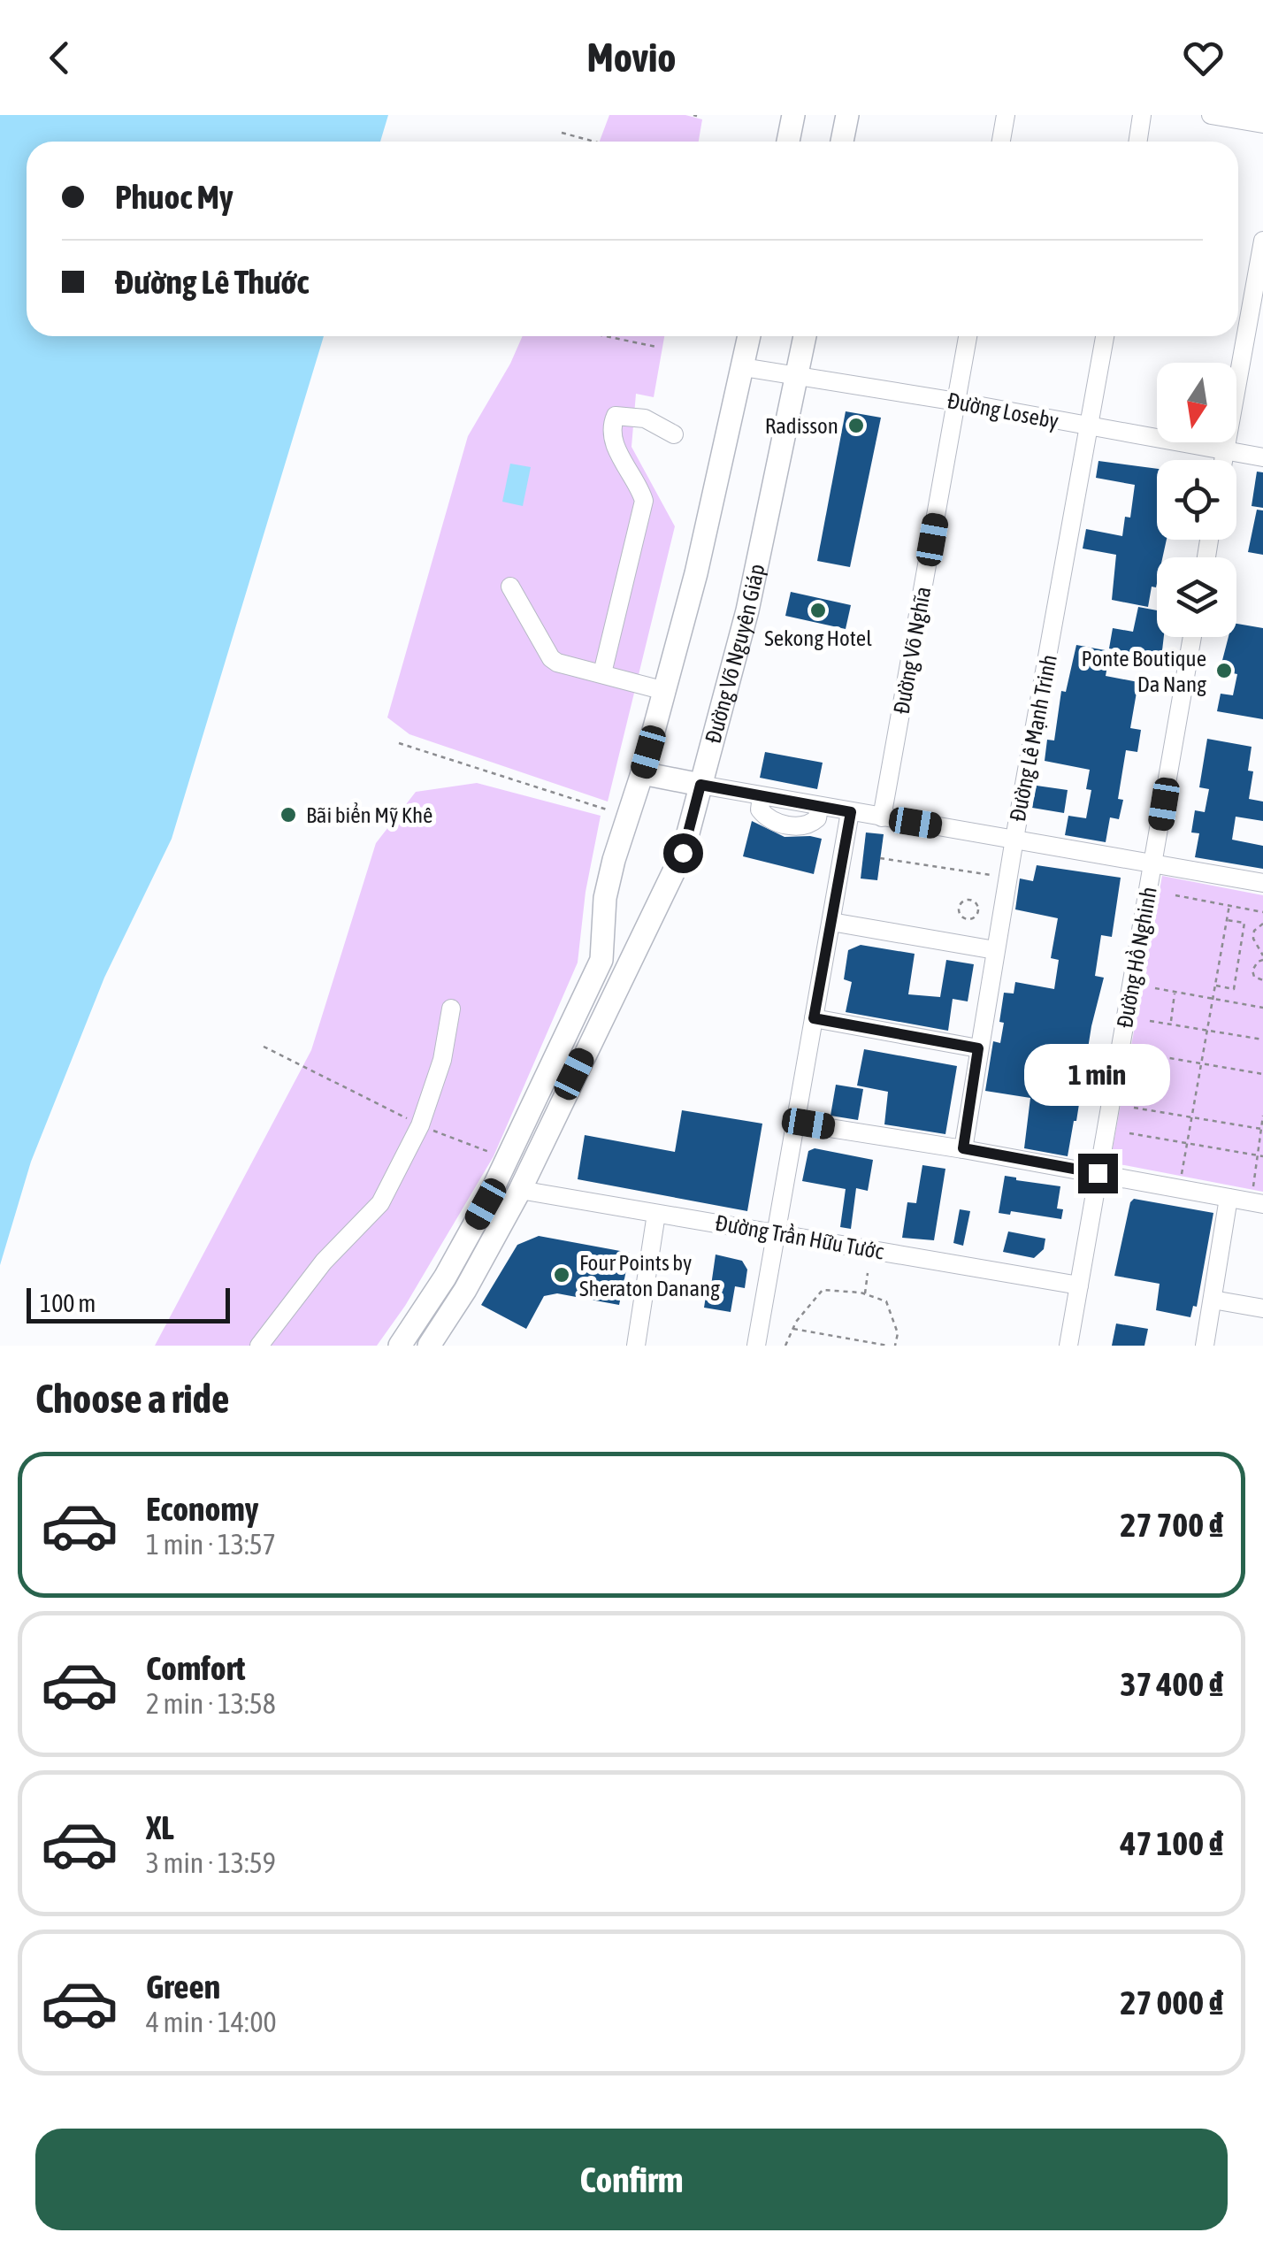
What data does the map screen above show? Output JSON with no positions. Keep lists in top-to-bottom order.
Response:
{
  "streets": {
    "main road": ["Đường Võ Nguyên Giáp"],
    "street": [
      "Đường Loseby",
      "Đường Võ Nghĩa",
      "Đường Lê Mạnh Trinh",
      "Đường Hồ Nghinh",
      "Đường Trần Hữu Tước"
    ]
  },
  "crossings": [
    ["Đường Loseby", "Đường Võ Nghĩa"],
    ["Đường Loseby", "Đường Võ Nguyên Giáp"],
    ["Đường Loseby", "Đường Lê Mạnh Trinh"],
    ["Đường Võ Nguyên Giáp", "Đường Trần Hữu Tước"],
    ["Đường Hồ Nghinh", "Đường Trần Hữu Tước"]
  ],
  "places": [
    "Radisson",
    "Sekong Hotel",
    "Ponte Boutique Da Nang",
    "Bãi biển Mỹ Khê",
    "Four Points by Sheraton Danang"
  ],
  "scale_bar": "100 m",
  "north": "bottom",
  "page": {
    "header": "Movio",
    "banner": ["Phuoc My", "Đường Lê Thước"],
    "bubble": "1 min",
    "scale": "100 m",
    "heading": "Choose a ride",
    "list": [
      {
        "name": "Economy",
        "note": "1 min · 13:57",
        "value": "27 700 ₫"
      },
      {
        "name": "Comfort",
        "note": "2 min · 13:58",
        "value": "37 400 ₫"
      },
      {
        "name": "XL",
        "note": "3 min · 13:59",
        "value": "47 100 ₫"
      },
      {
        "name": "Green",
        "note": "4 min · 14:00",
        "value": "27 000 ₫"
      }
    ],
    "buttons": "Confirm"
  }
}
